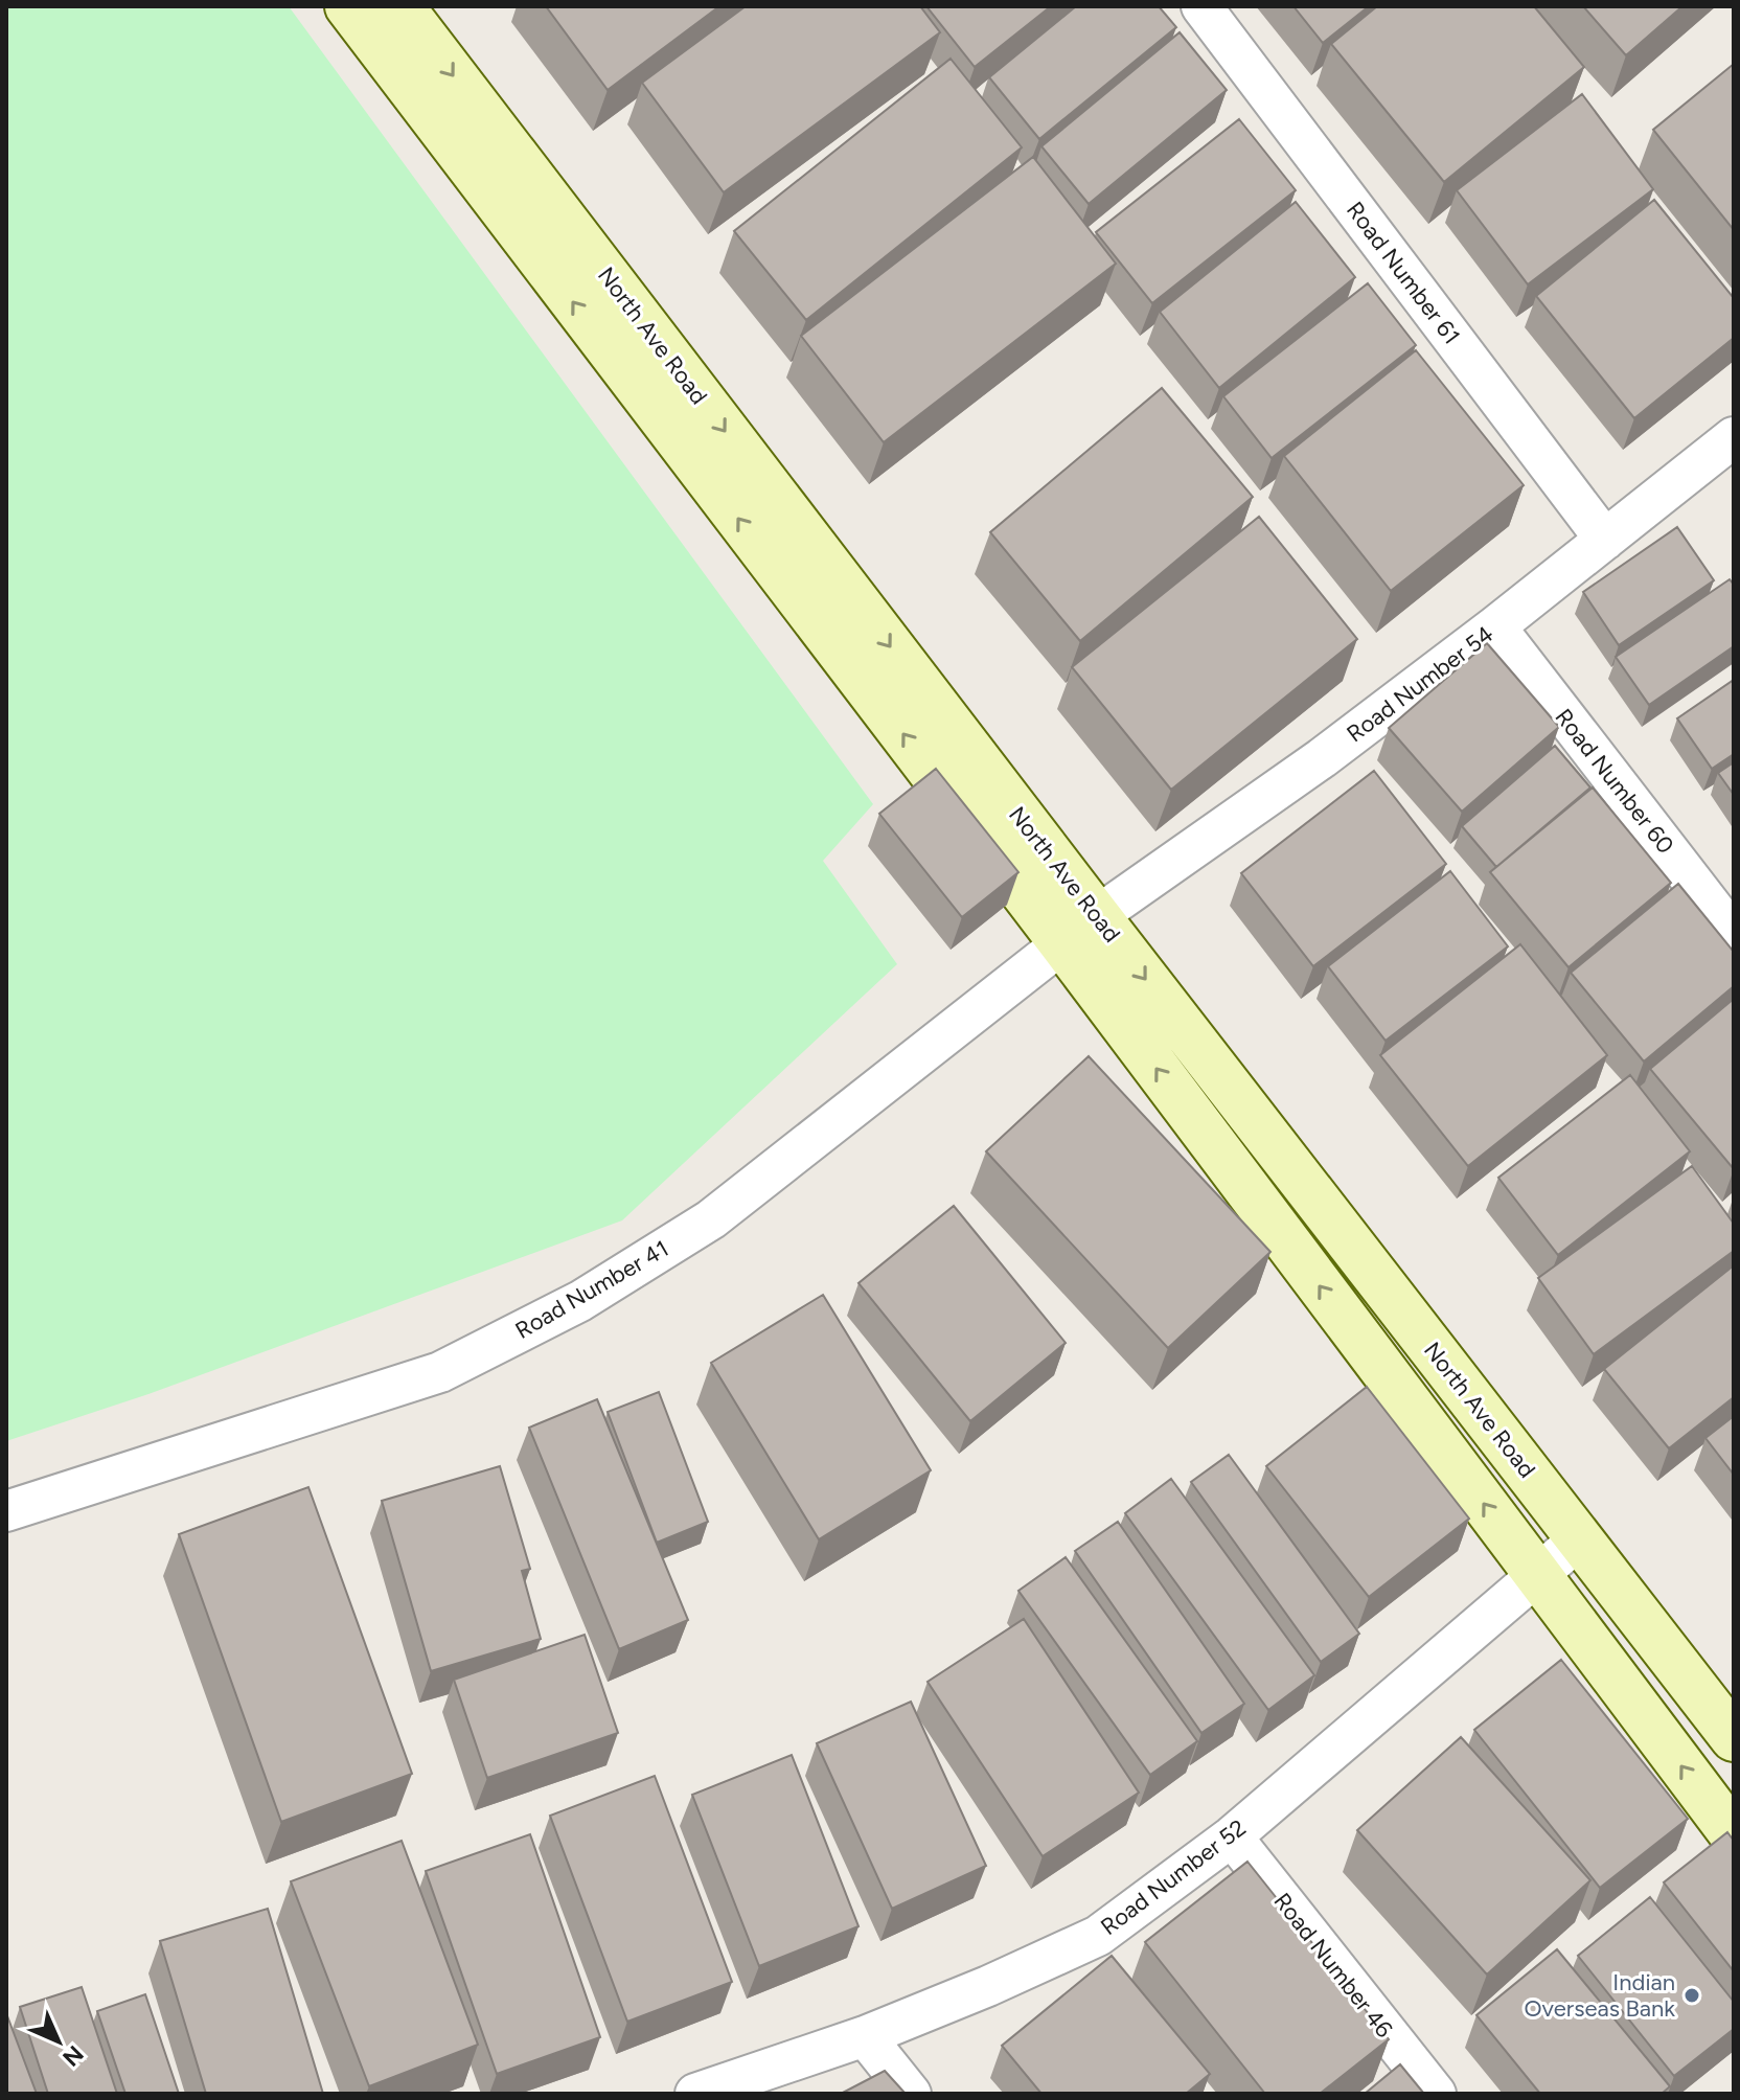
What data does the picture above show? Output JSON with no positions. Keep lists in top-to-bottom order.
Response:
{
  "streets": {
    "street": [
      "Road Number 61",
      "North Ave Road",
      "Road Number 54",
      "Road Number 60",
      "Road Number 41",
      "Road Number 52",
      "Road Number 46"
    ]
  },
  "crossings": [
    ["Road Number 61", "Road Number 54"],
    ["North Ave Road", "Road Number 54"],
    ["North Ave Road", "Road Number 41"],
    ["North Ave Road", "Road Number 52"],
    ["Road Number 54", "Road Number 60"],
    ["Road Number 54", "Road Number 41"],
    ["Road Number 52", "Road Number 46"]
  ],
  "places": ["Indian Overseas Bank"],
  "north": "bottom right"
}
